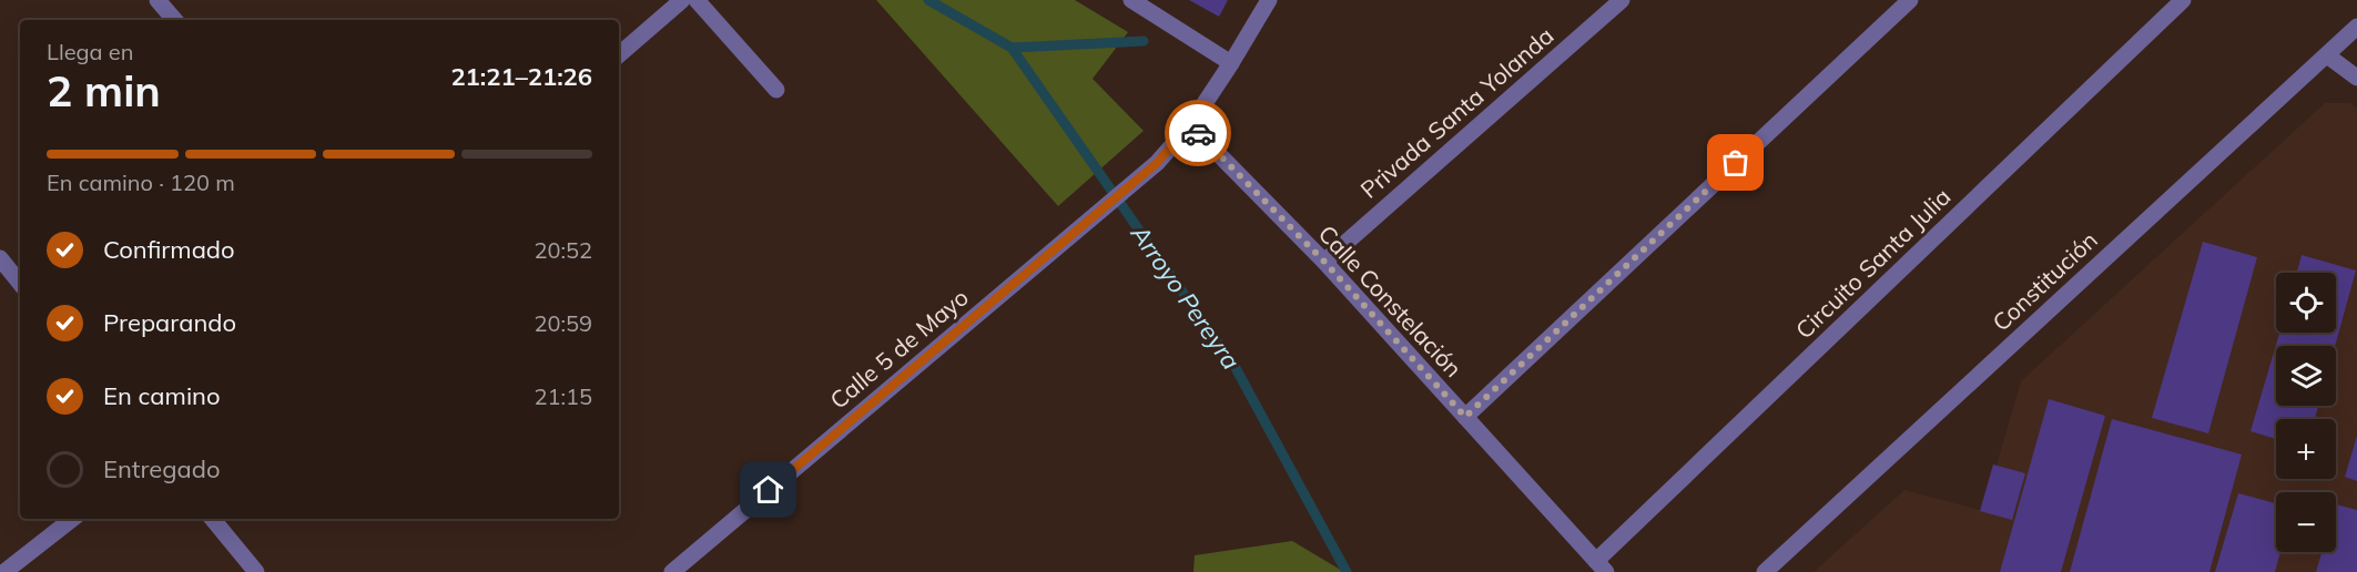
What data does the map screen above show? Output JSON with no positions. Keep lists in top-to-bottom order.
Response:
{
  "streets": {
    "street": [
      "Privada Santa Yolanda",
      "Circuito Santa Julia",
      "Constitución",
      "Calle Constelación",
      "Calle 5 de Mayo"
    ]
  },
  "crossings": [
    ["Privada Santa Yolanda", "Calle Constelación"],
    ["Circuito Santa Julia", "Calle Constelación"],
    ["Calle Constelación", "Calle 5 de Mayo"]
  ],
  "water": ["Arroyo Pereyra"],
  "page": {
    "heading": ["2 min", "Llega en", "21:21–21:26"],
    "bar": "En camino · 120 m",
    "list": [
      ["Confirmado", "20:52"],
      ["Preparando", "20:59"],
      ["En camino", "21:15"],
      "Entregado"
    ],
    "map_buttons": ["+", "−"]
  }
}
